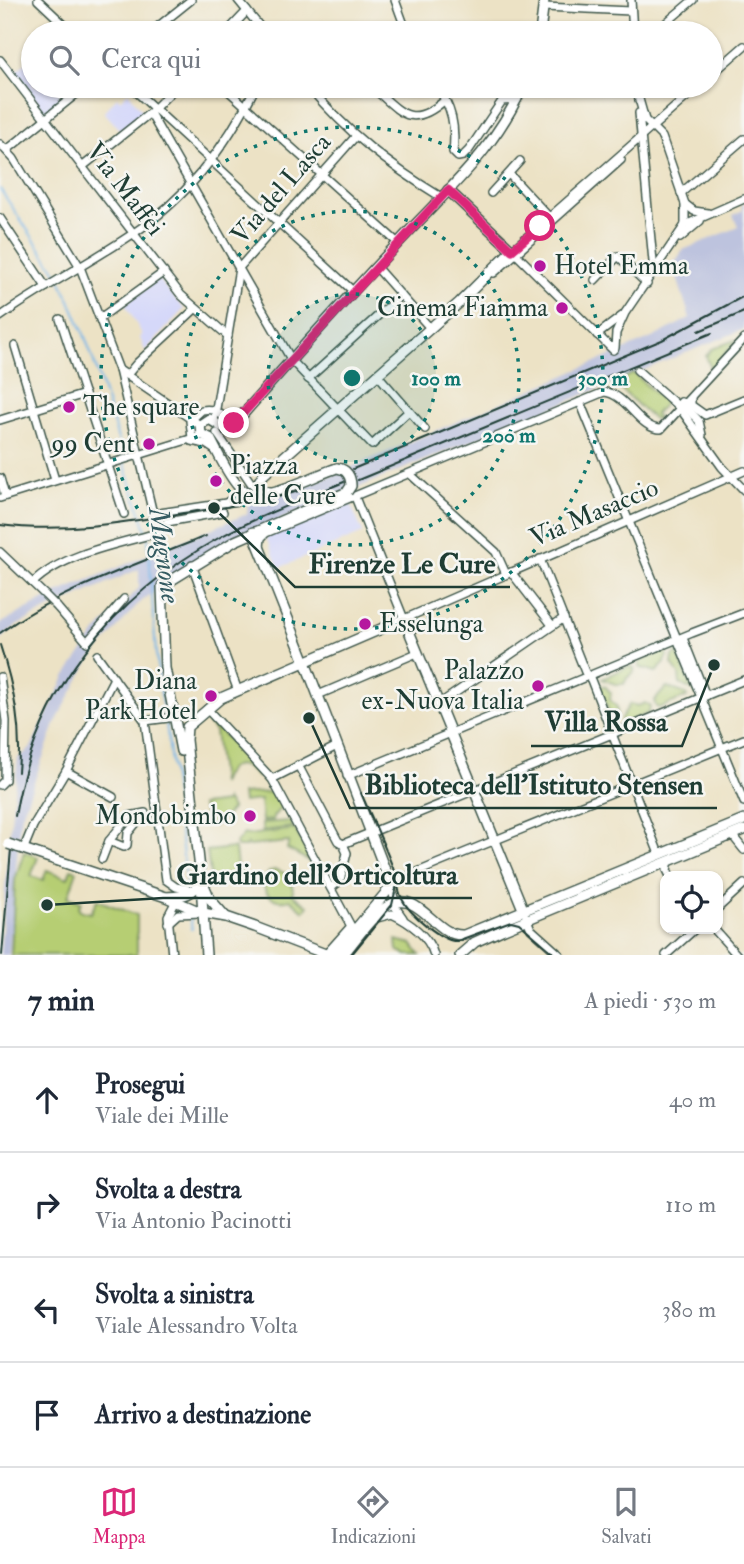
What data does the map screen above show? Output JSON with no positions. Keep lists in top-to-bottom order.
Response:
{
  "streets": {
    "main road": ["Via Masaccio"],
    "street": ["Via Maffei", "Via del Lasca"]
  },
  "water": ["Mugnone"],
  "places": [
    "Hotel Emma",
    "Cinema Fiamma",
    "The square",
    "99 Cent",
    "Piazza delle Cure",
    "Firenze Le Cure",
    "Esselunga",
    "Villa Rossa",
    "Palazzo ex-Nuova Italia",
    "Diana Park Hotel",
    "Biblioteca dell'Istituto Stensen",
    "Mondobimbo",
    "Giardino dell'Orticoltura"
  ],
  "page": {
    "search": "Cerca qui",
    "heading": ["7 min", "A piedi · 530 m"],
    "list": [
      ["Prosegui", "Viale dei Mille", "40 m"],
      ["Svolta a destra", "Via Antonio Pacinotti", "110 m"],
      ["Svolta a sinistra", "Viale Alessandro Volta", "380 m"],
      "Arrivo a destinazione"
    ],
    "nav": ["Mappa", "Indicazioni", "Salvati"]
  },
  "rings": ["100 m", "300 m", "200 m"]
}
